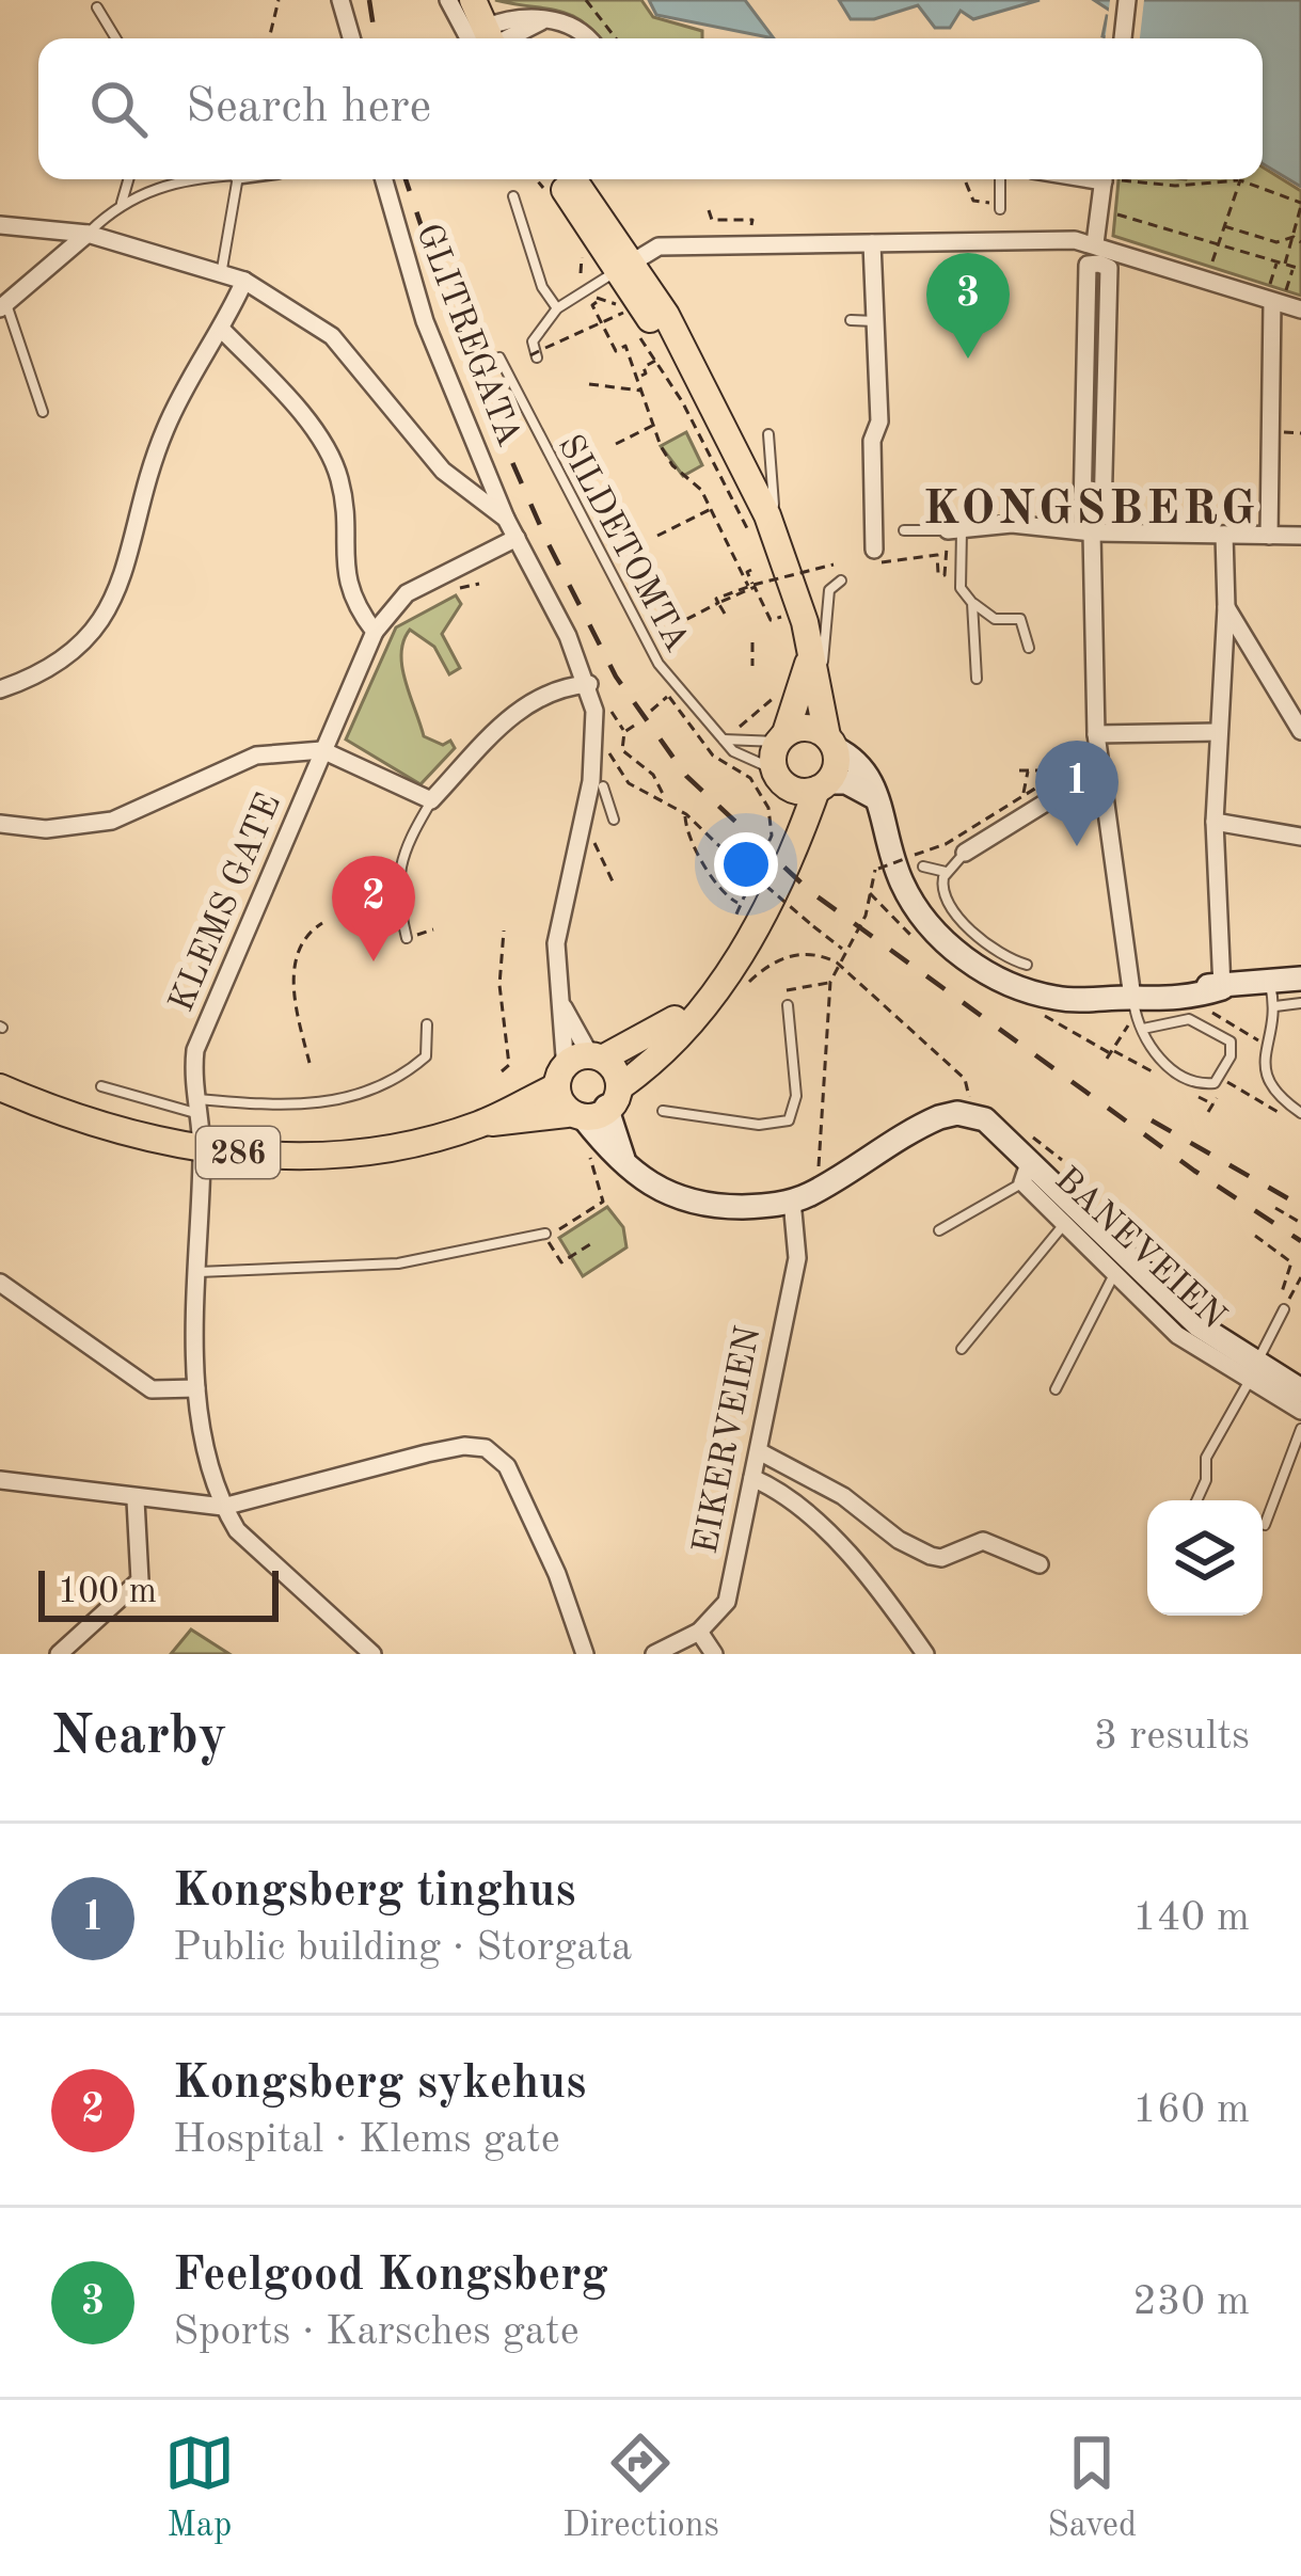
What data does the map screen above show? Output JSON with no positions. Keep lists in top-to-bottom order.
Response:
{
  "streets": {
    "main road": ["286", "BANEVEIEN"],
    "street": ["GLITREGATA", "KLEMS GATE", "EIKERVEIEN"],
    "lane": ["SILDETOMTA"]
  },
  "crossings": [
    ["SILDETOMTA", "286"],
    ["KLEMS GATE", "286"]
  ],
  "districts": ["KONGSBERG"],
  "scale_bar": "100 m",
  "page": {
    "search": "Search here",
    "pins": ["3", "1", "2"],
    "scale": "100 m",
    "heading": ["Nearby", "3 results"],
    "list": [
      {
        "mark": "1",
        "name": "Kongsberg tinghus",
        "note": "Public building · Storgata",
        "value": "140 m"
      },
      {
        "mark": "2",
        "name": "Kongsberg sykehus",
        "note": "Hospital · Klems gate",
        "value": "160 m"
      },
      {
        "mark": "3",
        "name": "Feelgood Kongsberg",
        "note": "Sports · Karsches gate",
        "value": "230 m"
      }
    ],
    "nav": ["Map", "Directions", "Saved"]
  }
}
